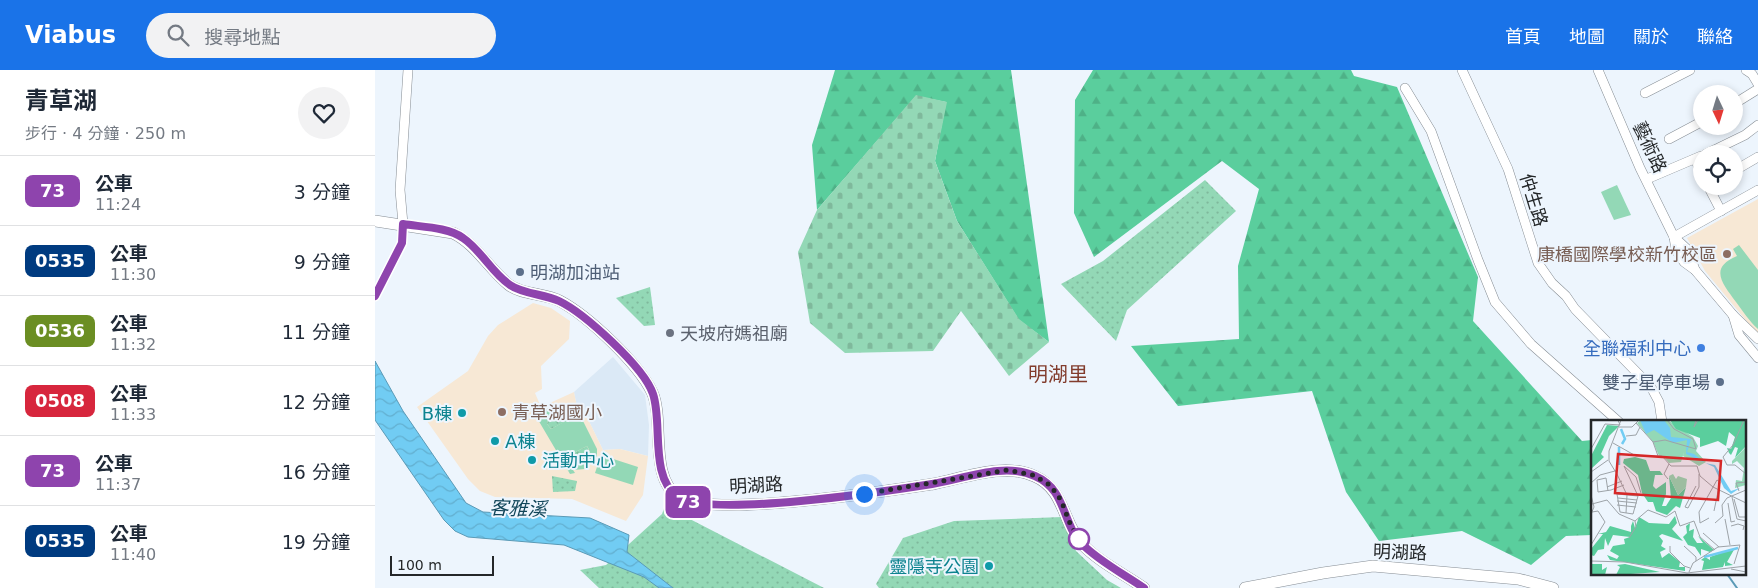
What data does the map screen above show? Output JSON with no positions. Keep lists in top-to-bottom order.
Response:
{
  "streets": {
    "street": ["藝術路", "仲生路", "明湖路"]
  },
  "districts": ["明湖里"],
  "water": ["客雅溪"],
  "places": [
    "康橋國際學校新竹校區",
    "明湖加油站",
    "天坡府媽祖廟",
    "全聯福利中心",
    "雙子星停車場",
    "青草湖國小",
    "B棟",
    "A棟",
    "活動中心",
    "靈隱寺公園"
  ],
  "lines": ["bus line 73"],
  "scale_bar": "100 m",
  "north": "bottom",
  "page": {
    "header": "Viabus",
    "search": "搜尋地點",
    "nav": [
      "首頁",
      "地圖",
      "關於",
      "聯絡"
    ],
    "heading": ["青草湖", "步行 · 4 分鐘 · 250 m"],
    "on_map": "73",
    "list": [
      {
        "mark": "73",
        "name": "公車",
        "note": "11:24",
        "value": "3 分鐘"
      },
      {
        "mark": "0535",
        "name": "公車",
        "note": "11:30",
        "value": "9 分鐘"
      },
      {
        "mark": "0536",
        "name": "公車",
        "note": "11:32",
        "value": "11 分鐘"
      },
      {
        "mark": "0508",
        "name": "公車",
        "note": "11:33",
        "value": "12 分鐘"
      },
      {
        "mark": "73",
        "name": "公車",
        "note": "11:37",
        "value": "16 分鐘"
      },
      {
        "mark": "0535",
        "name": "公車",
        "note": "11:40",
        "value": "19 分鐘"
      }
    ],
    "scale": "100 m"
  }
}
